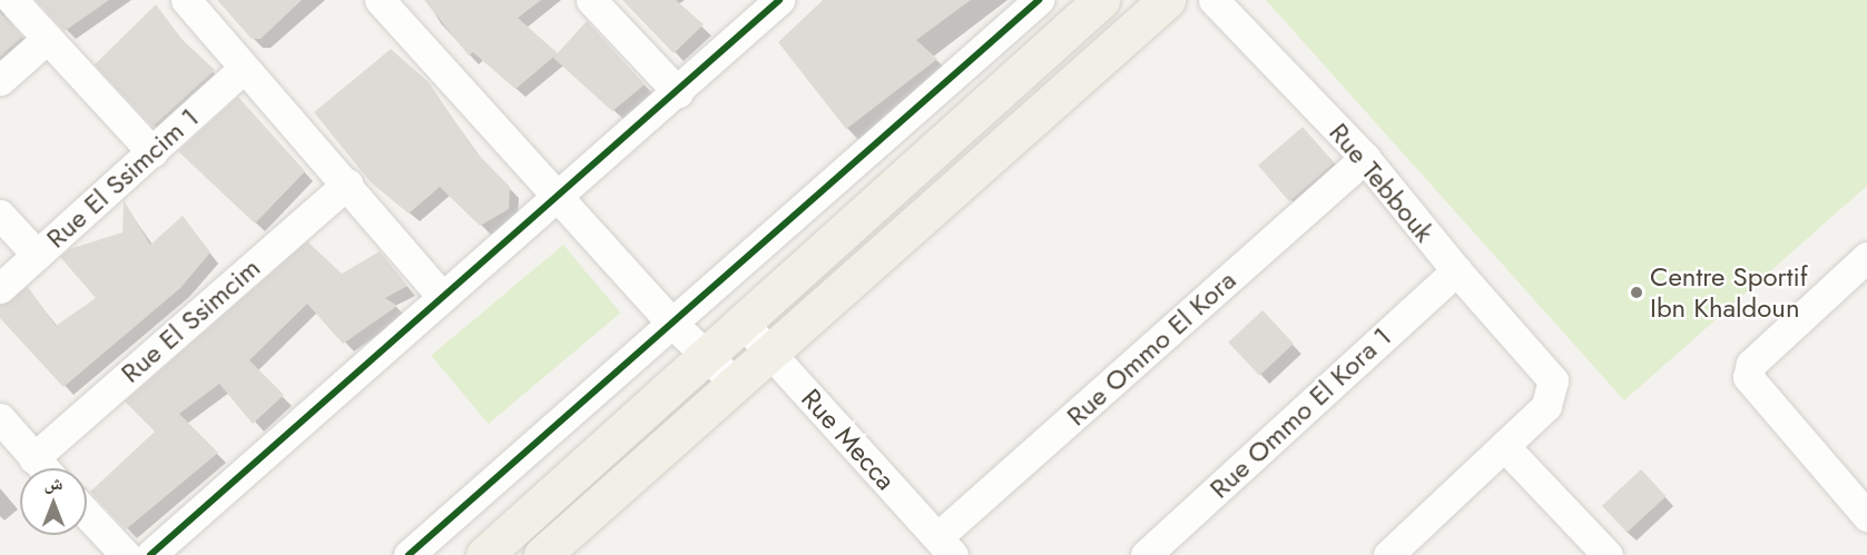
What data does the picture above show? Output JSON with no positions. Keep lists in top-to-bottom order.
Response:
{
  "streets": {
    "street": [
      "Rue El Ssimcim 1",
      "Rue Tebbouk",
      "Rue El Ssimcim",
      "Rue Ommo El Kora",
      "Rue Ommo El Kora 1",
      "Rue Mecca"
    ]
  },
  "crossings": [
    ["Rue Tebbouk", "Rue Ommo El Kora"],
    ["Rue Tebbouk", "Rue Ommo El Kora 1"],
    ["Rue Ommo El Kora", "Rue Mecca"]
  ],
  "places": ["Centre Sportif Ibn Khaldoun"],
  "north": "top"
}
